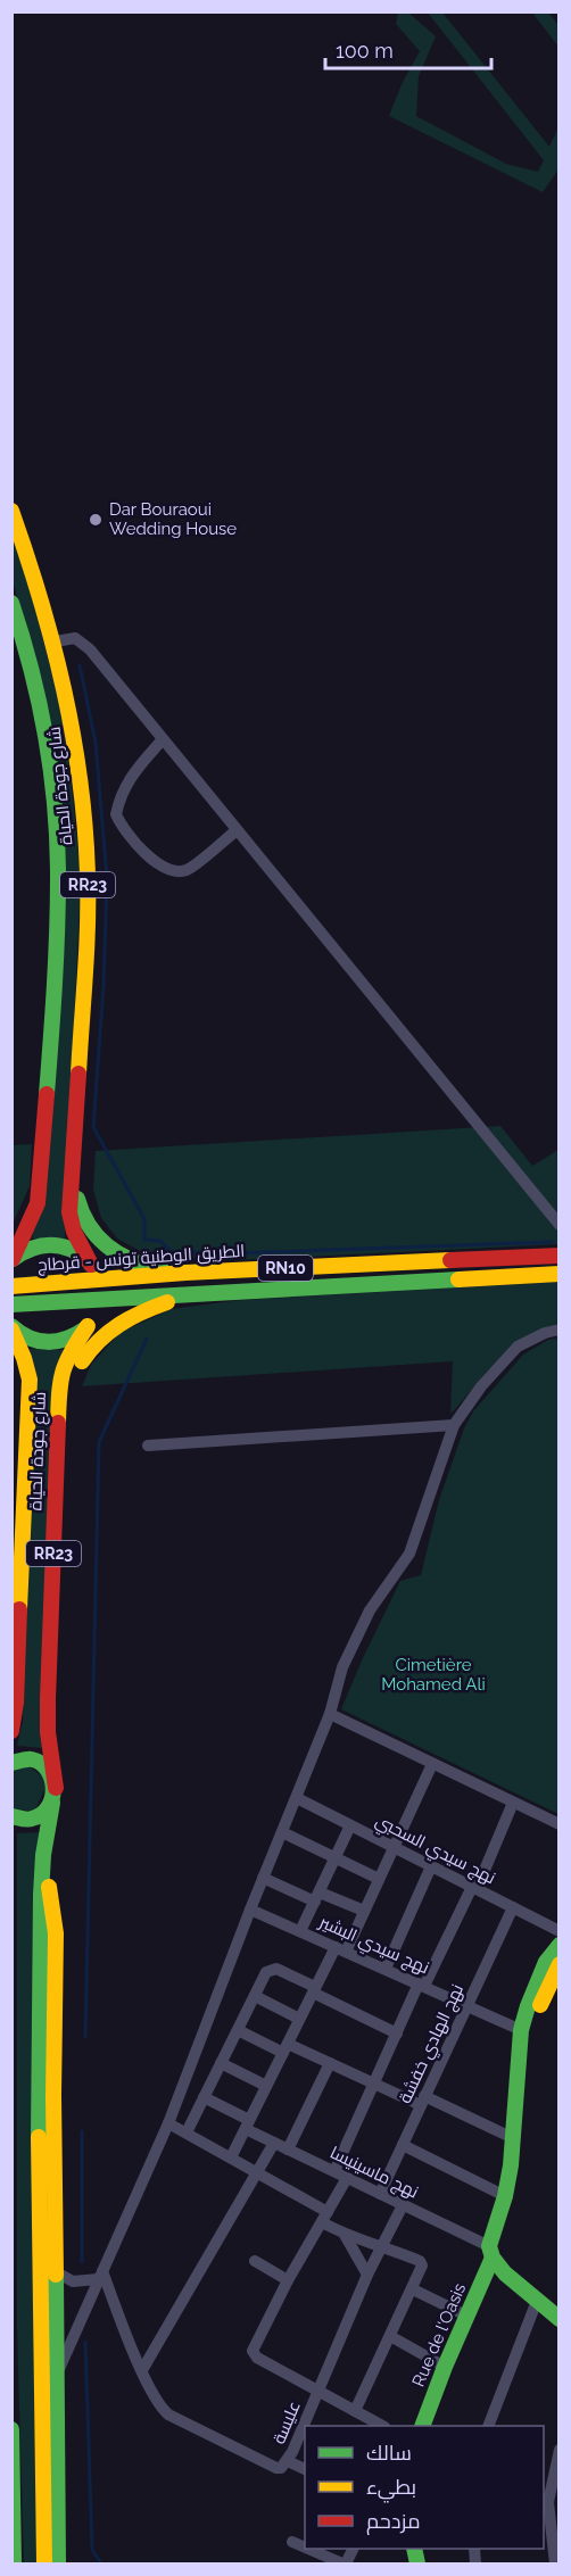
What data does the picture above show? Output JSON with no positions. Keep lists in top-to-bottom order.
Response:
{
  "streets": {
    "main road": [
      "شارع جودة الحياة",
      "RR23",
      "الطريق الوطنية تونس - قرطاج",
      "RN10",
      "Rue de l'Oasis"
    ],
    "street": [
      "نهج سيدي السحبي",
      "نهج سيدي البشير",
      "نهج الهادي خفشة",
      "نهج ماسينيسا",
      "عليسة"
    ]
  },
  "crossings": [
    ["شارع جودة الحياة", "الطريق الوطنية تونس - قرطاج"],
    ["شارع جودة الحياة", "RN10"],
    ["نهج سيدي السحبي", "نهج الهادي خفشة"],
    ["نهج سيدي البشير", "نهج الهادي خفشة"],
    ["نهج الهادي خفشة", "نهج ماسينيسا"],
    ["نهج ماسينيسا", "Rue de l'Oasis"],
    ["نهج ماسينيسا", "عليسة"]
  ],
  "parks": ["Cimetière Mohamed Ali"],
  "places": ["Dar Bouraoui Wedding House"],
  "legend": ["سالك", "بطيء", "مزدحم"],
  "scale_bar": "100 m"
}
